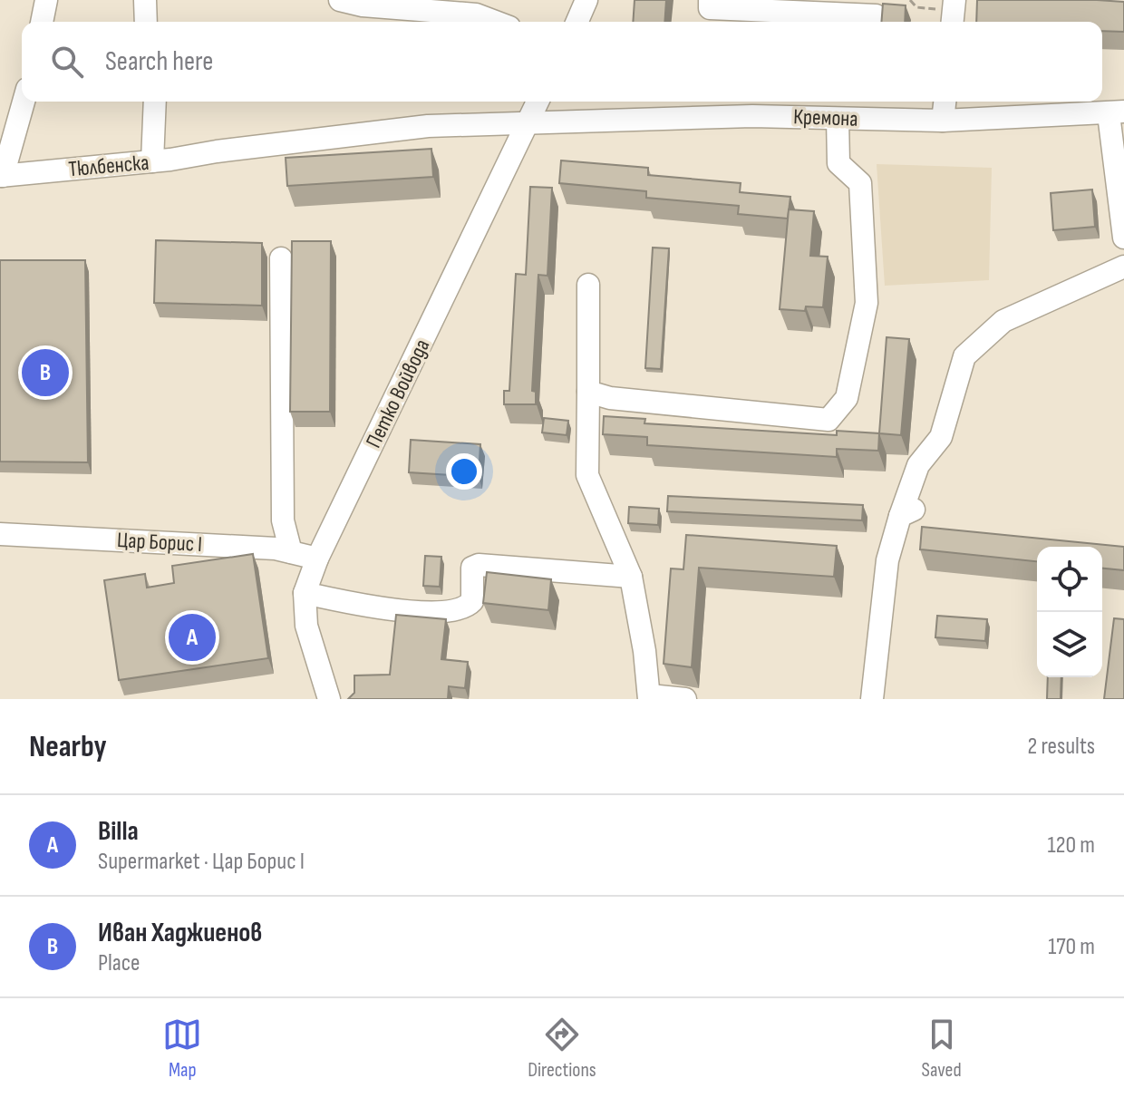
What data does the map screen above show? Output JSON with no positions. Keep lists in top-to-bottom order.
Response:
{
  "streets": {
    "street": [
      "Кремона",
      "Тюлбенска",
      "Петко Войвода",
      "Цар Борис I"
    ]
  },
  "crossings": [
    ["Кремона", "Тюлбенска"],
    ["Кремона", "Петко Войвода"],
    ["Тюлбенска", "Петко Войвода"],
    ["Петко Войвода", "Цар Борис I"]
  ],
  "page": {
    "search": "Search here",
    "pins": ["B", "A"],
    "heading": ["Nearby", "2 results"],
    "list": [
      {
        "mark": "A",
        "name": "Billa",
        "note": "Supermarket · Цар Борис I",
        "value": "120 m"
      },
      {
        "mark": "B",
        "name": "Иван Хаджиенов",
        "note": "Place",
        "value": "170 m"
      }
    ],
    "nav": ["Map", "Directions", "Saved"]
  }
}
